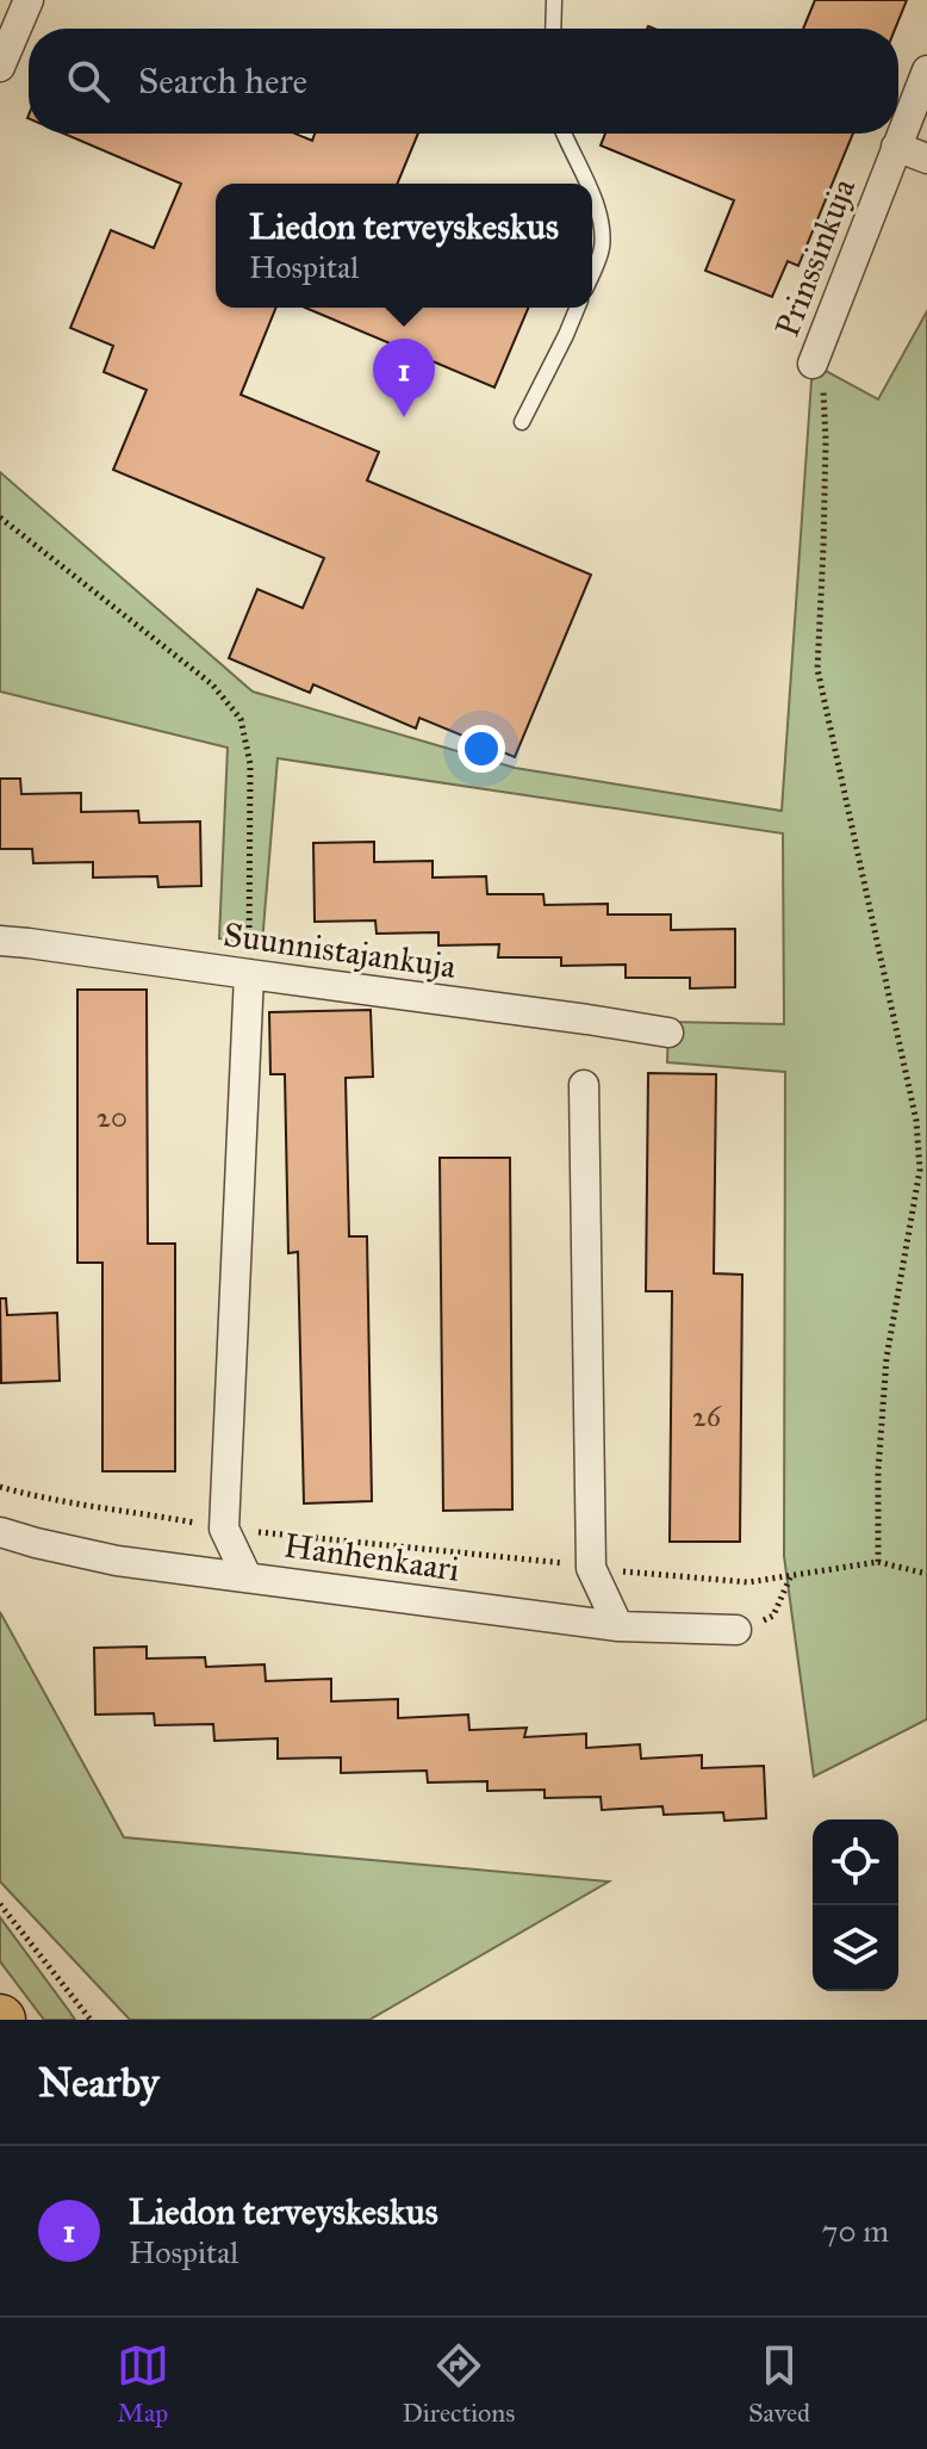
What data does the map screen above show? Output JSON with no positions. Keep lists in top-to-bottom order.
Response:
{
  "streets": {
    "street": ["Prinssinkuja", "Suunnistajankuja", "Hanhenkaari"]
  },
  "house_numbers": ["20", "26"],
  "page": {
    "search": "Search here",
    "popup": ["Liedon terveyskeskus", "Hospital"],
    "pins": "1",
    "heading": "Nearby",
    "list": [
      {
        "mark": "1",
        "name": "Liedon terveyskeskus",
        "note": "Hospital",
        "value": "70 m"
      }
    ],
    "nav": ["Map", "Directions", "Saved"]
  }
}
